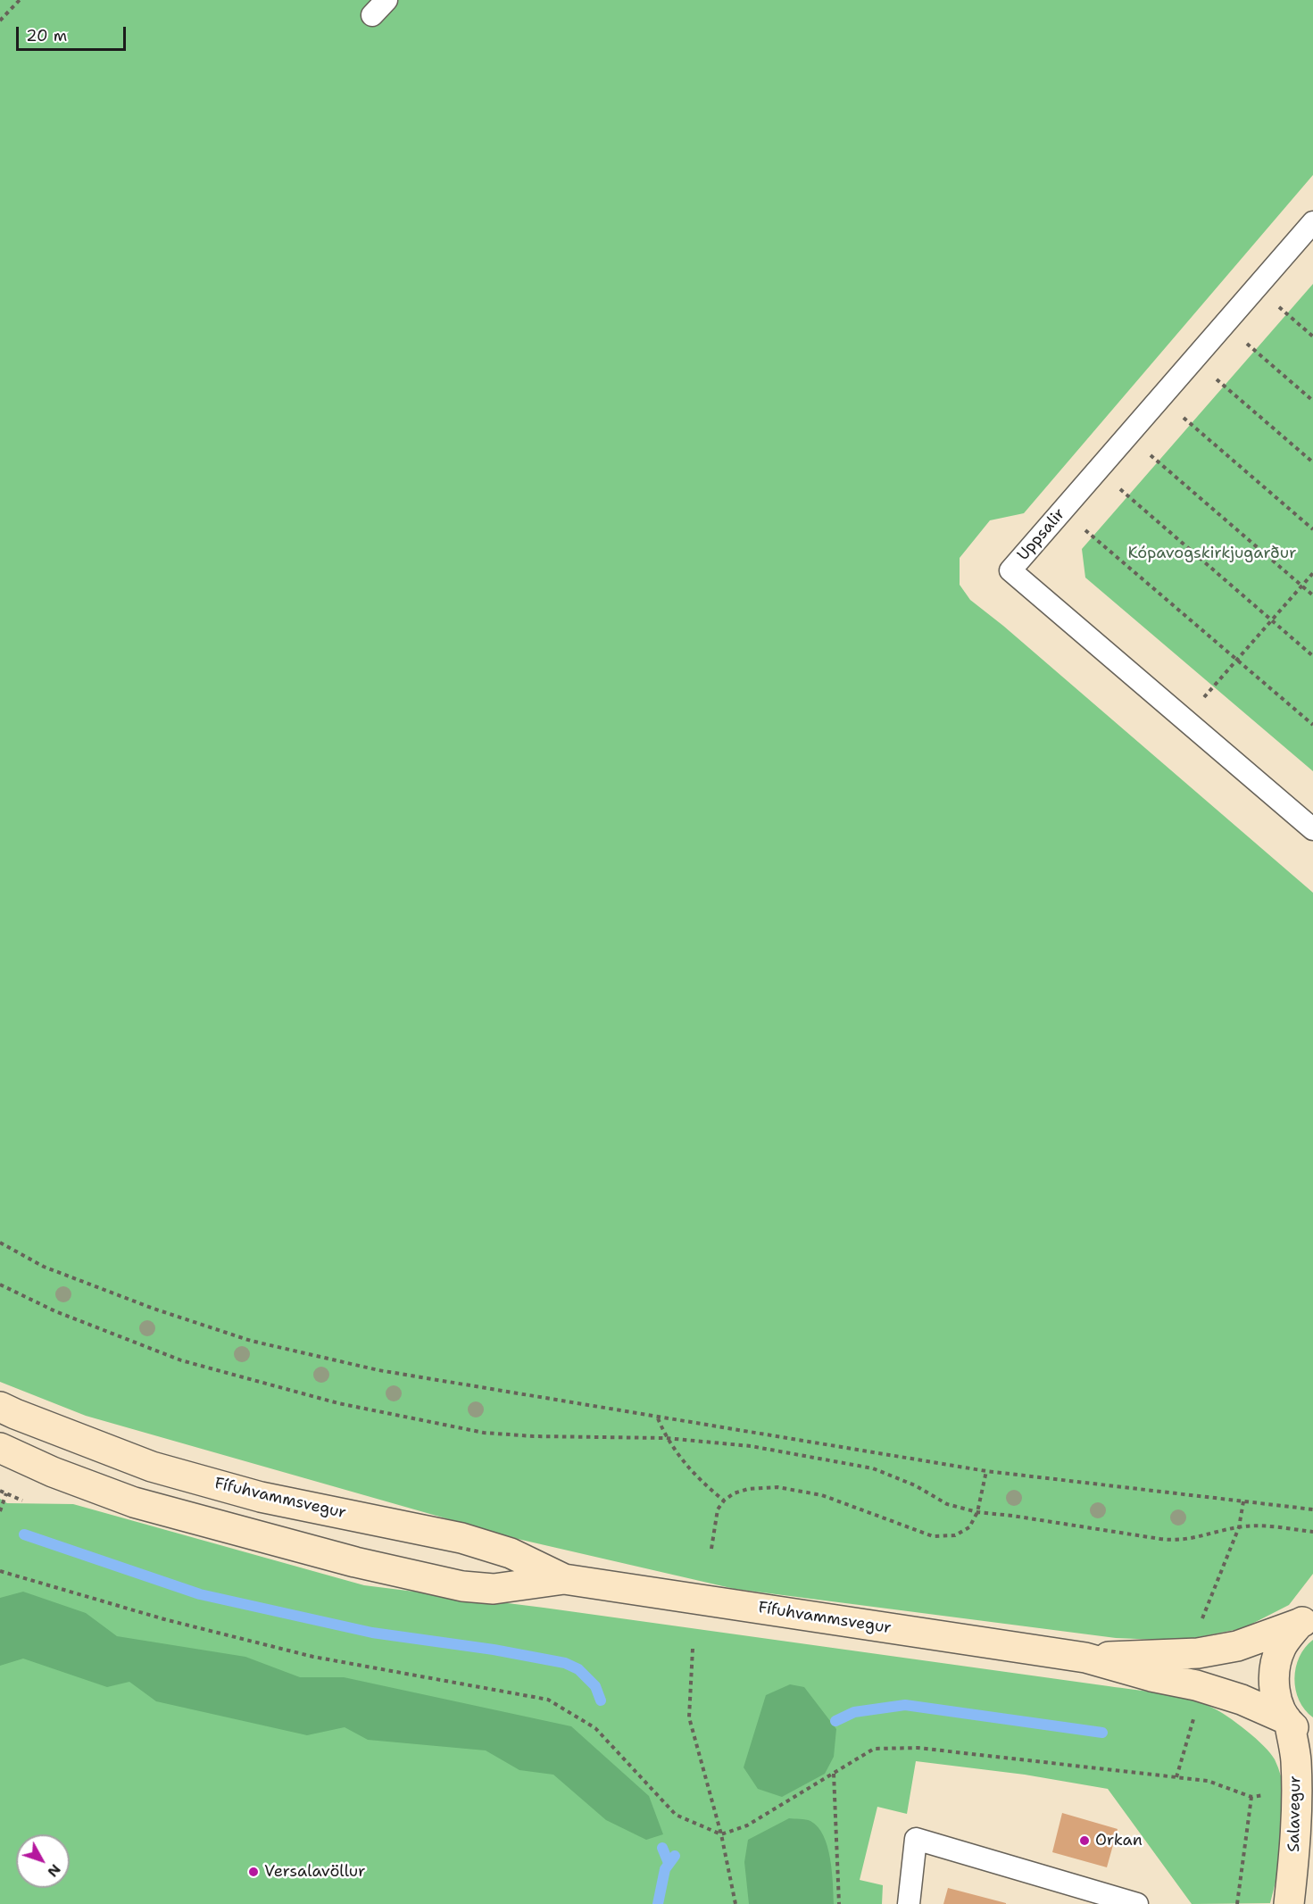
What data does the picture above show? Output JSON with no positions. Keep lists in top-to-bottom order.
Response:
{
  "streets": {
    "main road": ["Fífuhvammsvegur", "Salavegur"],
    "lane": ["Uppsalir"]
  },
  "crossings": [
    ["Fífuhvammsvegur", "Salavegur"]
  ],
  "parks": ["Kópavogskirkjugarður"],
  "places": ["Orkan", "Versalavöllur"],
  "scale_bar": "20 m",
  "north": "bottom right"
}
